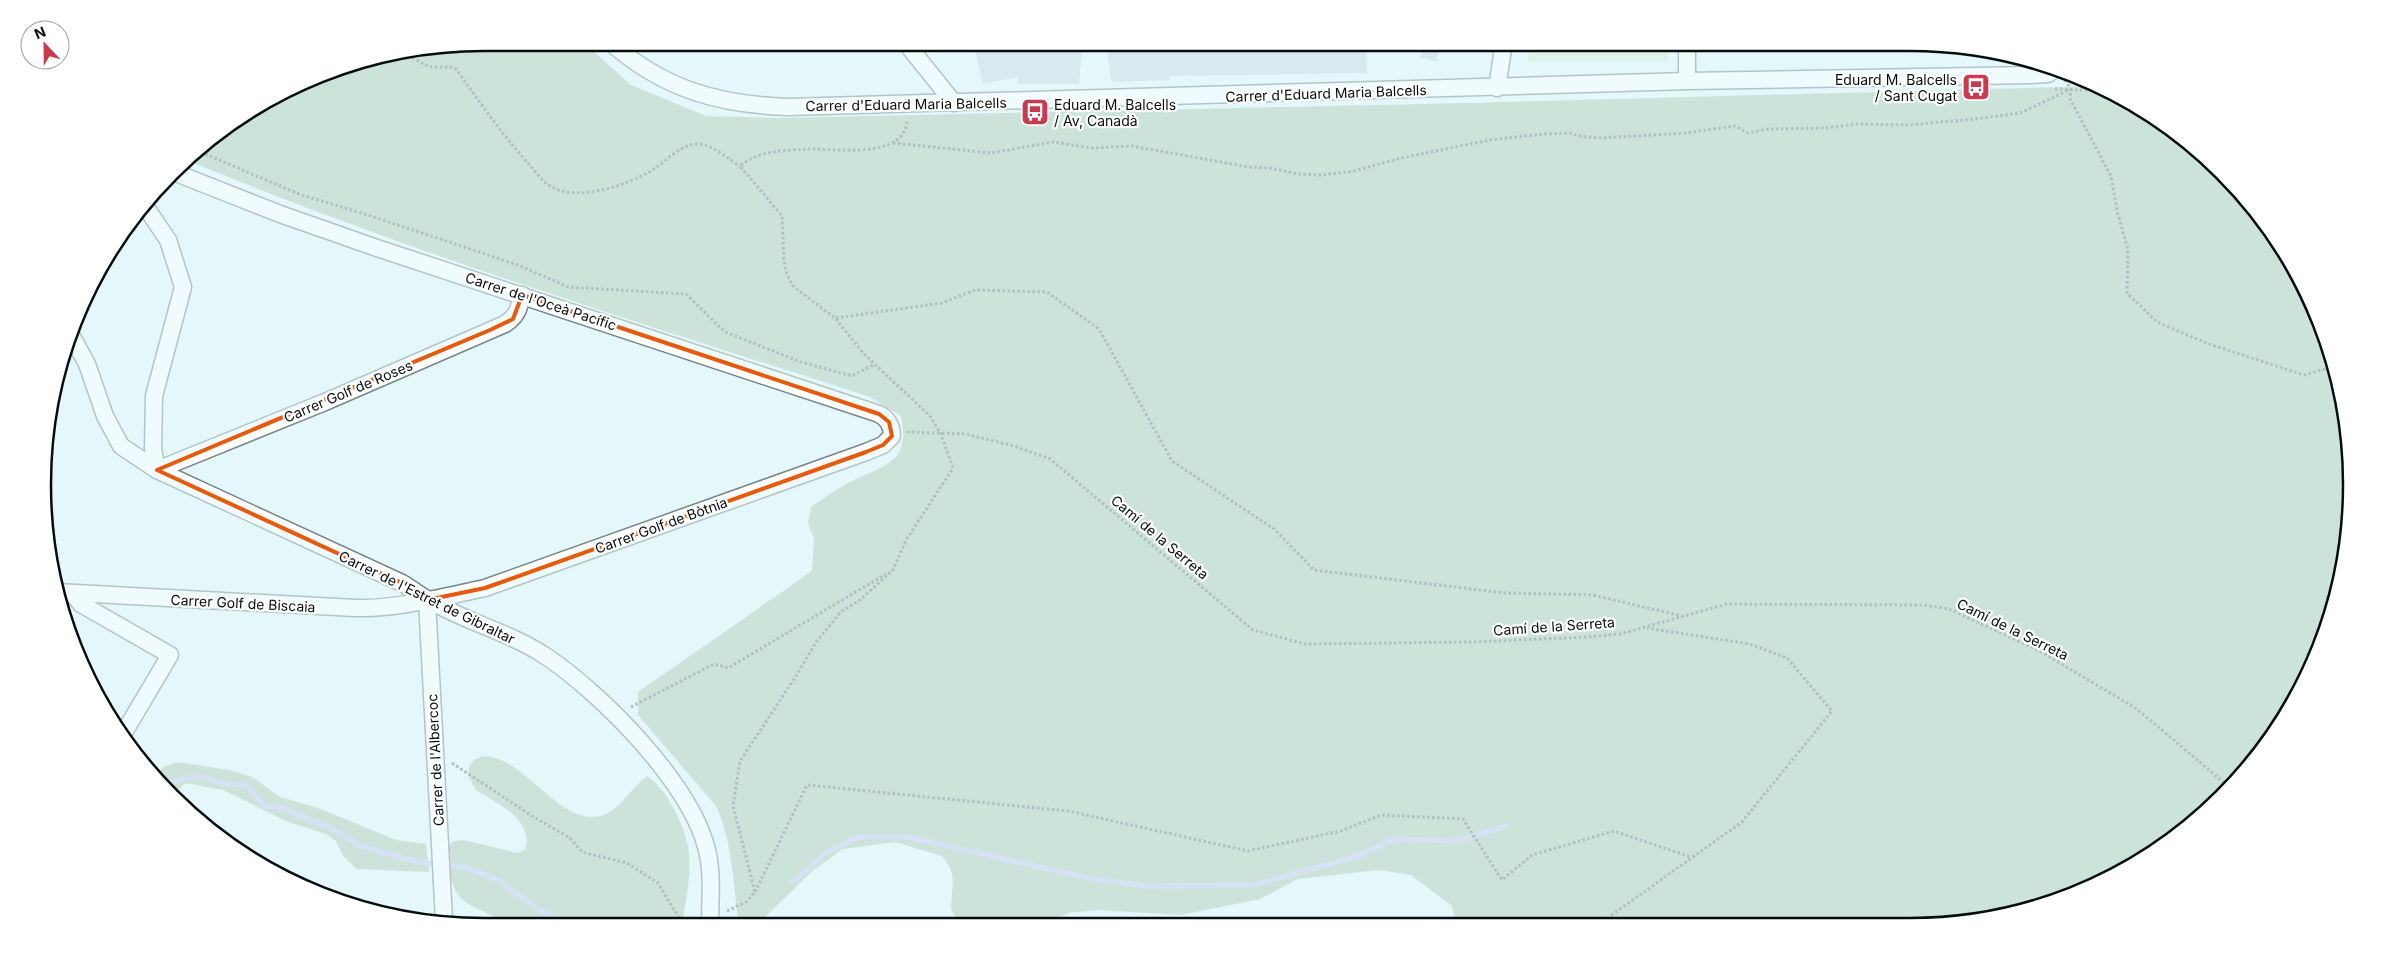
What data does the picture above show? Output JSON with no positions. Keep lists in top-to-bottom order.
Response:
{
  "streets": {
    "street": [
      "Carrer d'Eduard Maria Balcells",
      "Carrer de l'Oceà Pacífic",
      "Carrer Golf de Roses",
      "Carrer Golf de Bòtnia",
      "Carrer de l'Estret de Gibraltar",
      "Carrer Golf de Biscaia",
      "Carrer de l'Albercoc"
    ],
    "path": ["Camí de la Serreta"]
  },
  "crossings": [
    ["Carrer de l'Oceà Pacífic", "Carrer Golf de Roses"],
    ["Carrer de l'Oceà Pacífic", "Carrer Golf de Bòtnia"],
    ["Carrer de l'Oceà Pacífic", "Camí de la Serreta"],
    ["Carrer Golf de Roses", "Carrer de l'Estret de Gibraltar"],
    ["Carrer Golf de Bòtnia", "Camí de la Serreta"],
    ["Carrer Golf de Bòtnia", "Carrer de l'Estret de Gibraltar"],
    ["Carrer Golf de Bòtnia", "Carrer Golf de Biscaia"],
    ["Carrer Golf de Bòtnia", "Carrer de l'Albercoc"],
    ["Carrer de l'Estret de Gibraltar", "Carrer Golf de Biscaia"],
    ["Carrer de l'Estret de Gibraltar", "Carrer de l'Albercoc"],
    ["Carrer Golf de Biscaia", "Carrer de l'Albercoc"]
  ],
  "places": {
    "bus stop": ["Eduard M. Balcells / Sant Cugat", "Eduard M. Balcells / Av, Canadà"]
  },
  "north": "top"
}
